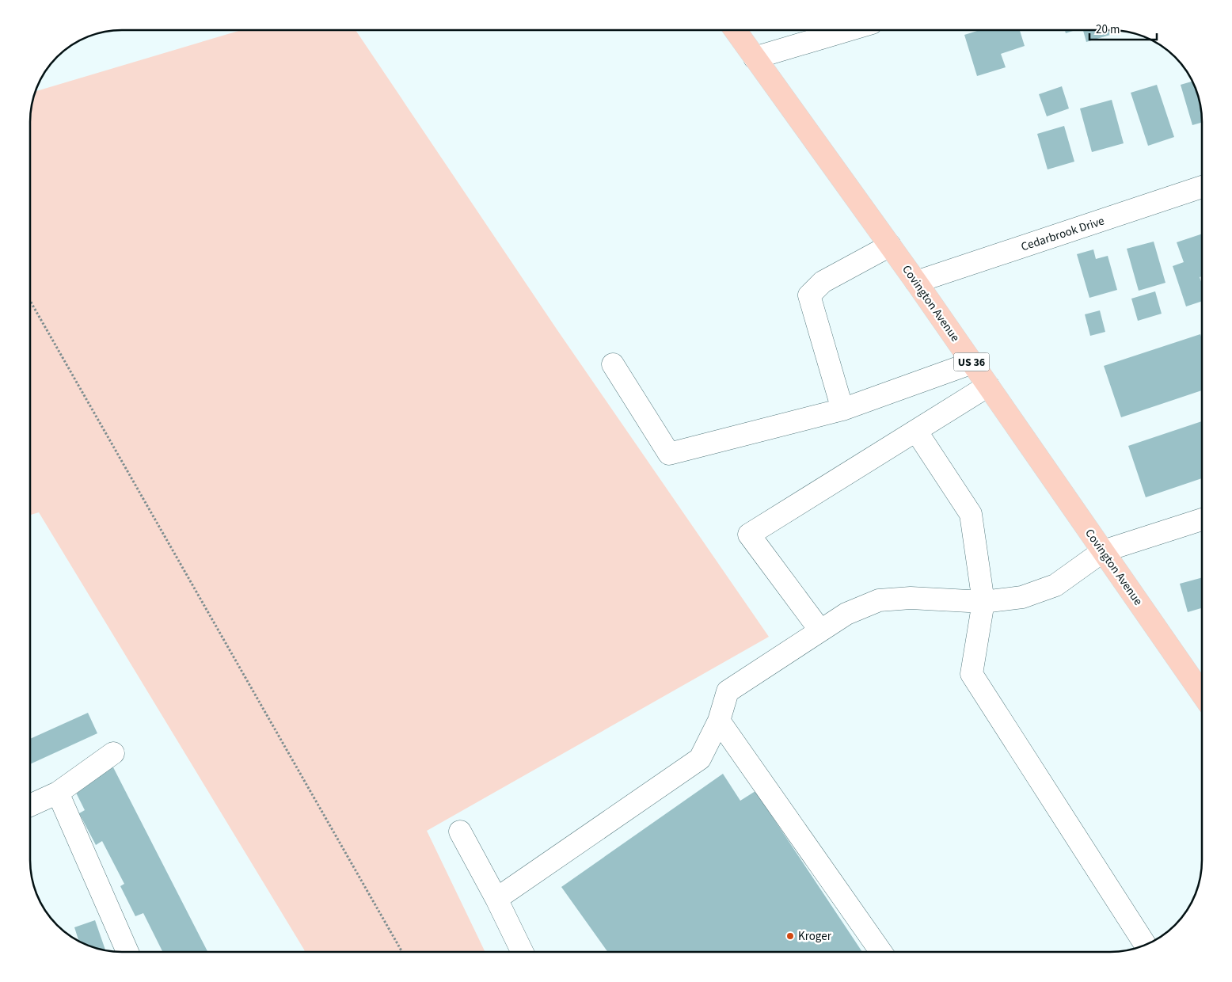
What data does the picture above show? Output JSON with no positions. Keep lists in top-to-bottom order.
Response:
{
  "streets": {
    "main road": ["Covington Avenue", "US 36"],
    "street": ["Cedarbrook Drive"]
  },
  "crossings": [
    ["Cedarbrook Drive", "Covington Avenue"]
  ],
  "places": ["Kroger"],
  "scale_bar": "20 m"
}
